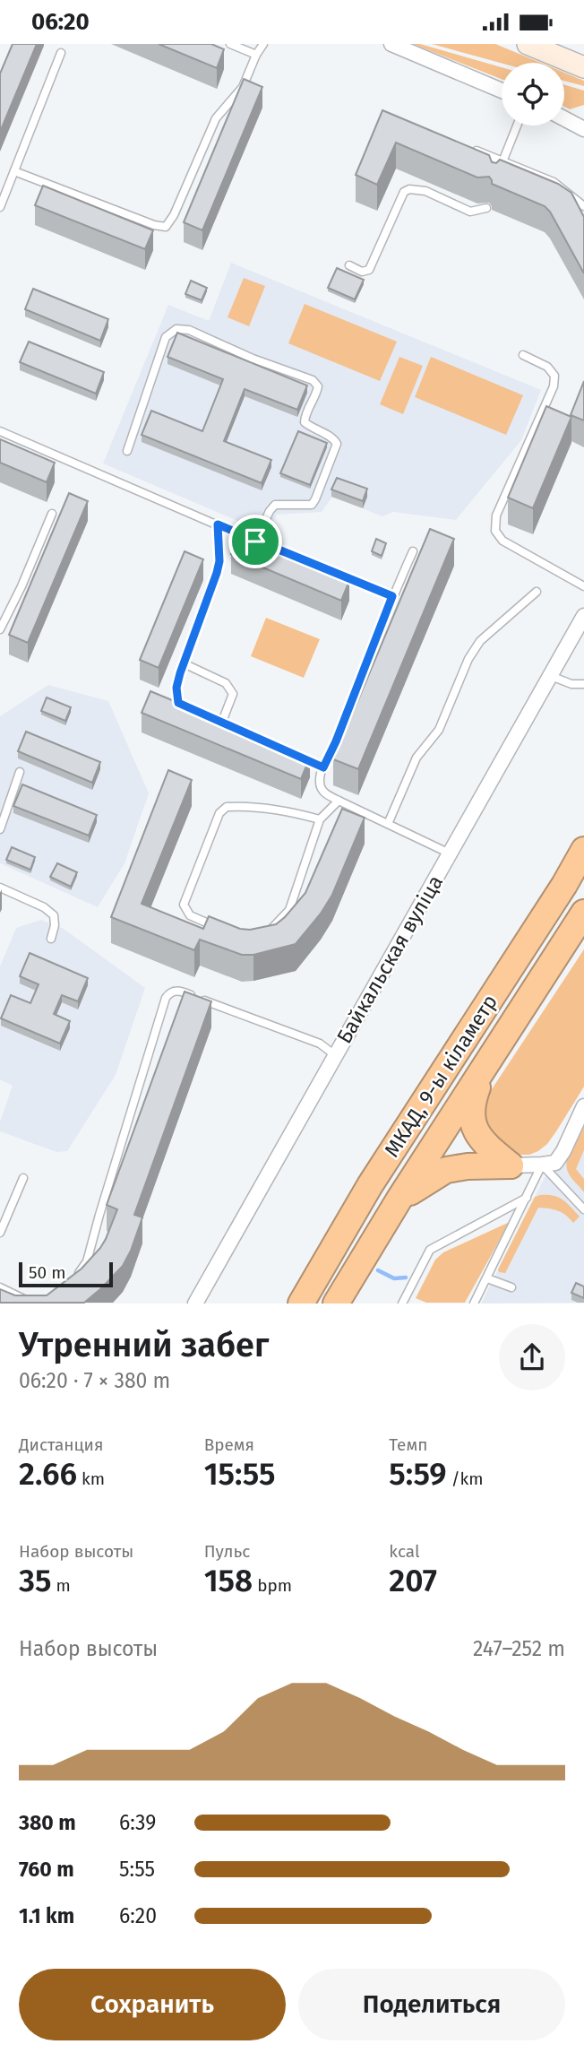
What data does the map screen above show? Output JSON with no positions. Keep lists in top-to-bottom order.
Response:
{
  "streets": {
    "highway": ["МКАД, 9-ы кіламетр"],
    "street": ["Байкальская вуліца"]
  },
  "scale_bar": "50 m",
  "page": {
    "status": "06:20",
    "scale": "50 m",
    "heading": ["Утренний забег", "06:20 · 7 × 380 m"],
    "stats": [
      ["Дистанция", "2.66 km"],
      ["Время", "15:55"],
      ["Темп", "5:59 /km"],
      ["Набор высоты", "35 m"],
      ["Пульс", "158 bpm"],
      ["kcal", "207"]
    ],
    "chart": ["Набор высоты", "247–252 m"],
    "list": [
      {
        "name": "380 m",
        "note": "6:39"
      },
      {
        "name": "760 m",
        "note": "5:55"
      },
      {
        "name": "1.1 km",
        "note": "6:20"
      }
    ],
    "buttons": ["Сохранить", "Поделиться"]
  }
}
